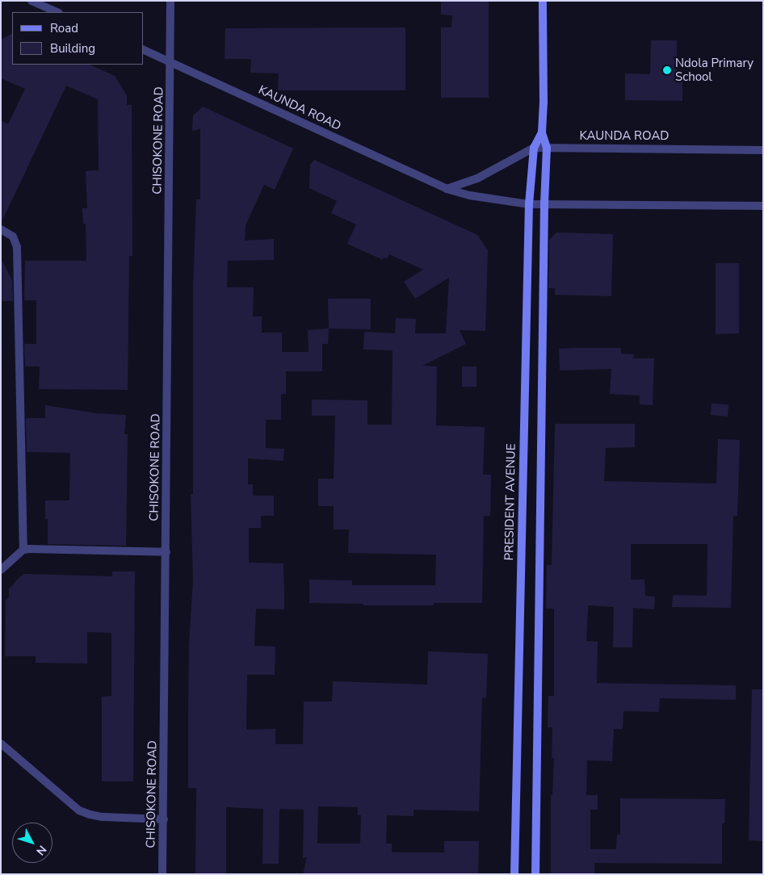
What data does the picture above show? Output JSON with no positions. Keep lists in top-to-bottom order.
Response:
{
  "streets": {
    "main road": ["PRESIDENT AVENUE"],
    "street": ["KAUNDA ROAD", "CHISOKONE ROAD"]
  },
  "crossings": [
    ["KAUNDA ROAD", "CHISOKONE ROAD"],
    ["KAUNDA ROAD", "PRESIDENT AVENUE"]
  ],
  "places": ["Ndola Primary School"],
  "legend": ["Road", "Building"],
  "north": "bottom right"
}
